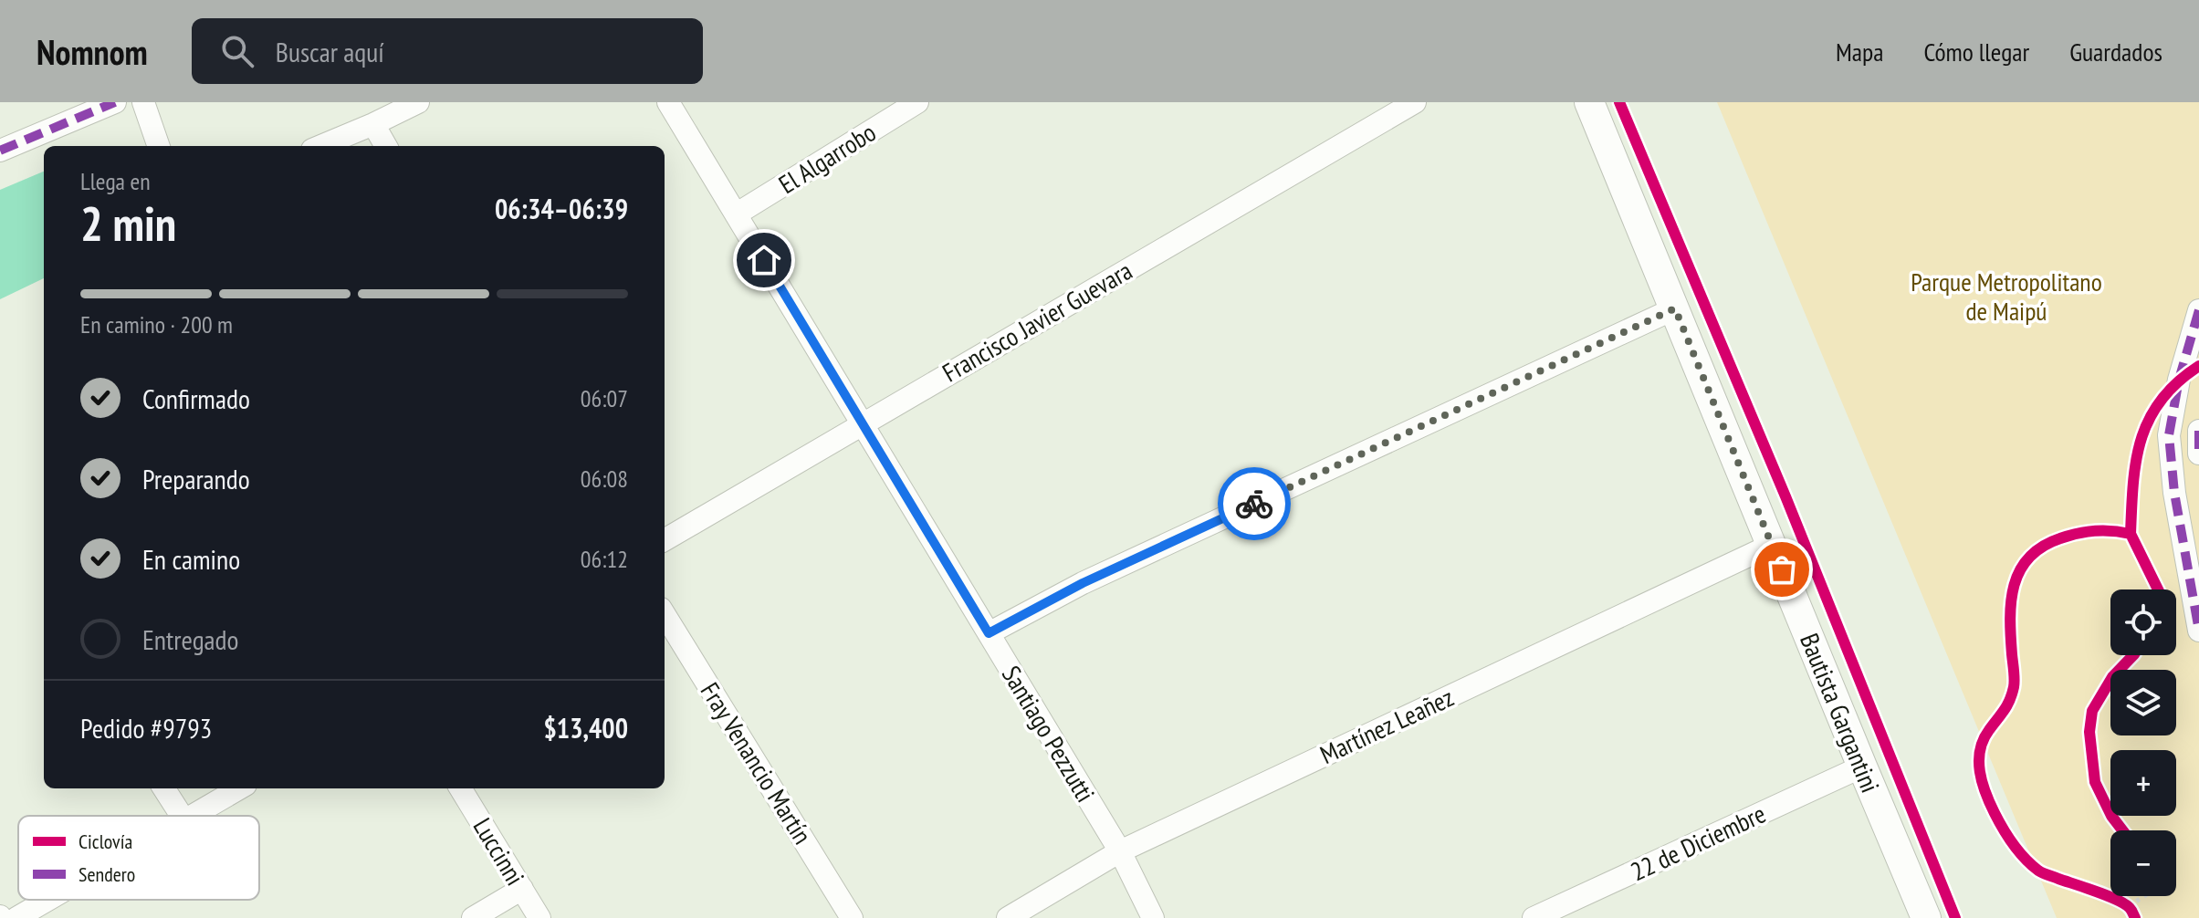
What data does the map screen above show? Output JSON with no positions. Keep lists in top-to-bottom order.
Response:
{
  "streets": {
    "street": [
      "El Algarrobo",
      "Francisco Javier Guevara",
      "Bautista Gargantini",
      "Martínez Leañez",
      "Santiago Pezzutti",
      "Fray Venancio Martín",
      "22 de Diciembre",
      "Luccinni"
    ]
  },
  "crossings": [
    ["El Algarrobo", "Santiago Pezzutti"],
    ["Francisco Javier Guevara", "Santiago Pezzutti"],
    ["Bautista Gargantini", "Martínez Leañez"],
    ["Bautista Gargantini", "22 de Diciembre"],
    ["Martínez Leañez", "Santiago Pezzutti"]
  ],
  "parks": ["Parque Metropolitano de Maipú"],
  "legend": ["Ciclovía", "Sendero"],
  "page": {
    "header": "Nomnom",
    "search": "Buscar aquí",
    "nav": ["Mapa", "Cómo llegar", "Guardados"],
    "heading": ["2 min", "Llega en", "06:34–06:39"],
    "panel": ["Pedido #9793", "$13,400"],
    "bar": "En camino · 200 m",
    "list": [
      ["Confirmado", "06:07"],
      ["Preparando", "06:08"],
      ["En camino", "06:12"],
      "Entregado"
    ],
    "map_buttons": ["+", "−"]
  }
}
